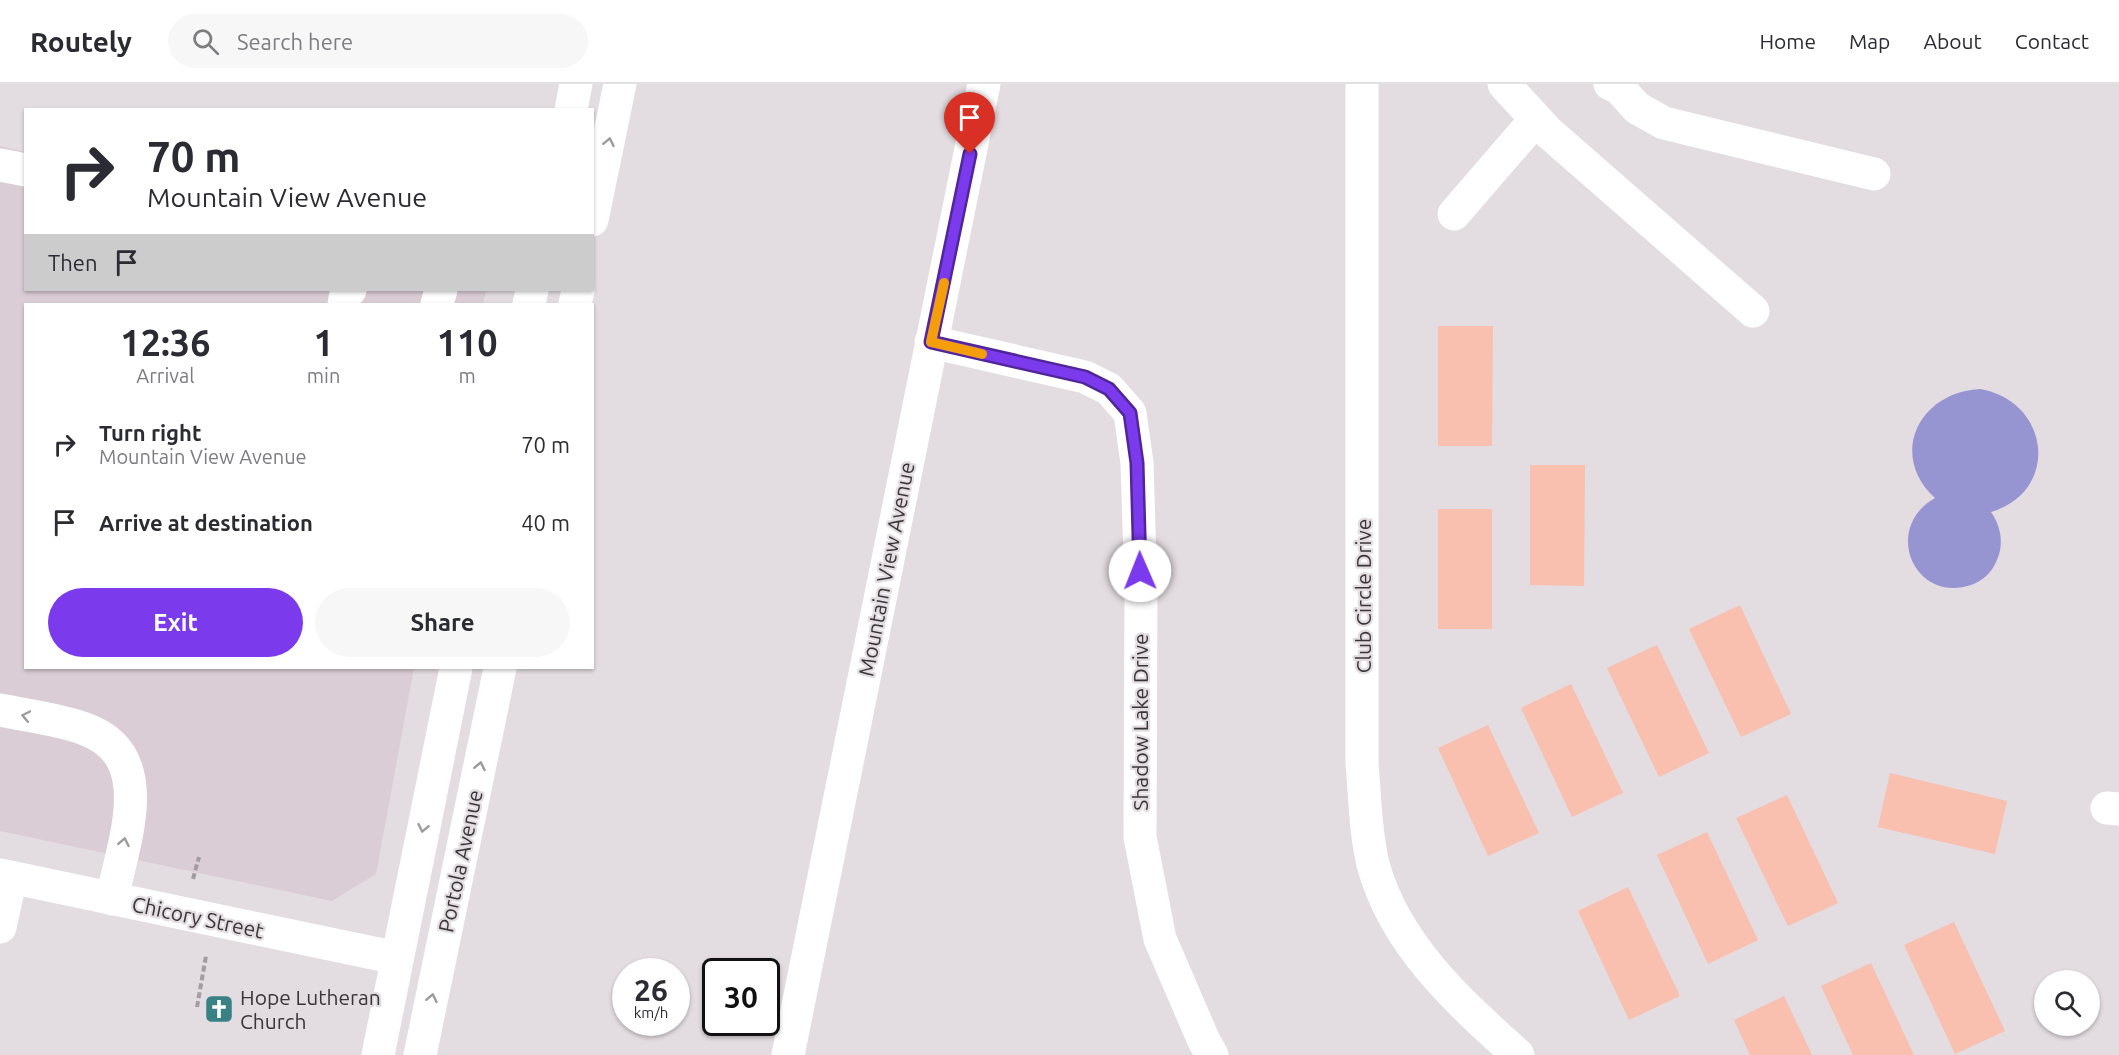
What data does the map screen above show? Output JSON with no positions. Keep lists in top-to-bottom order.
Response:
{
  "streets": {
    "street": [
      "Mountain View Avenue",
      "Club Circle Drive",
      "Shadow Lake Drive",
      "Portola Avenue",
      "Chicory Street"
    ]
  },
  "crossings": [
    ["Mountain View Avenue", "Shadow Lake Drive"],
    ["Portola Avenue", "Chicory Street"]
  ],
  "places": {
    "church": ["Hope Lutheran Church"]
  },
  "page": {
    "header": "Routely",
    "search": "Search here",
    "nav": [
      "Home",
      "Map",
      "About",
      "Contact"
    ],
    "turn": ["70 m", "Mountain View Avenue"],
    "then": "Then",
    "eta": [
      "12:36",
      "Arrival",
      "1",
      "min",
      "110",
      "m"
    ],
    "list": [
      {
        "name": "Turn right",
        "note": "Mountain View Avenue",
        "value": "70 m"
      },
      {
        "name": "Arrive at destination",
        "value": "40 m"
      }
    ],
    "buttons": ["Exit", "Share"],
    "speed": "26 km/h",
    "limit": "30"
  }
}
